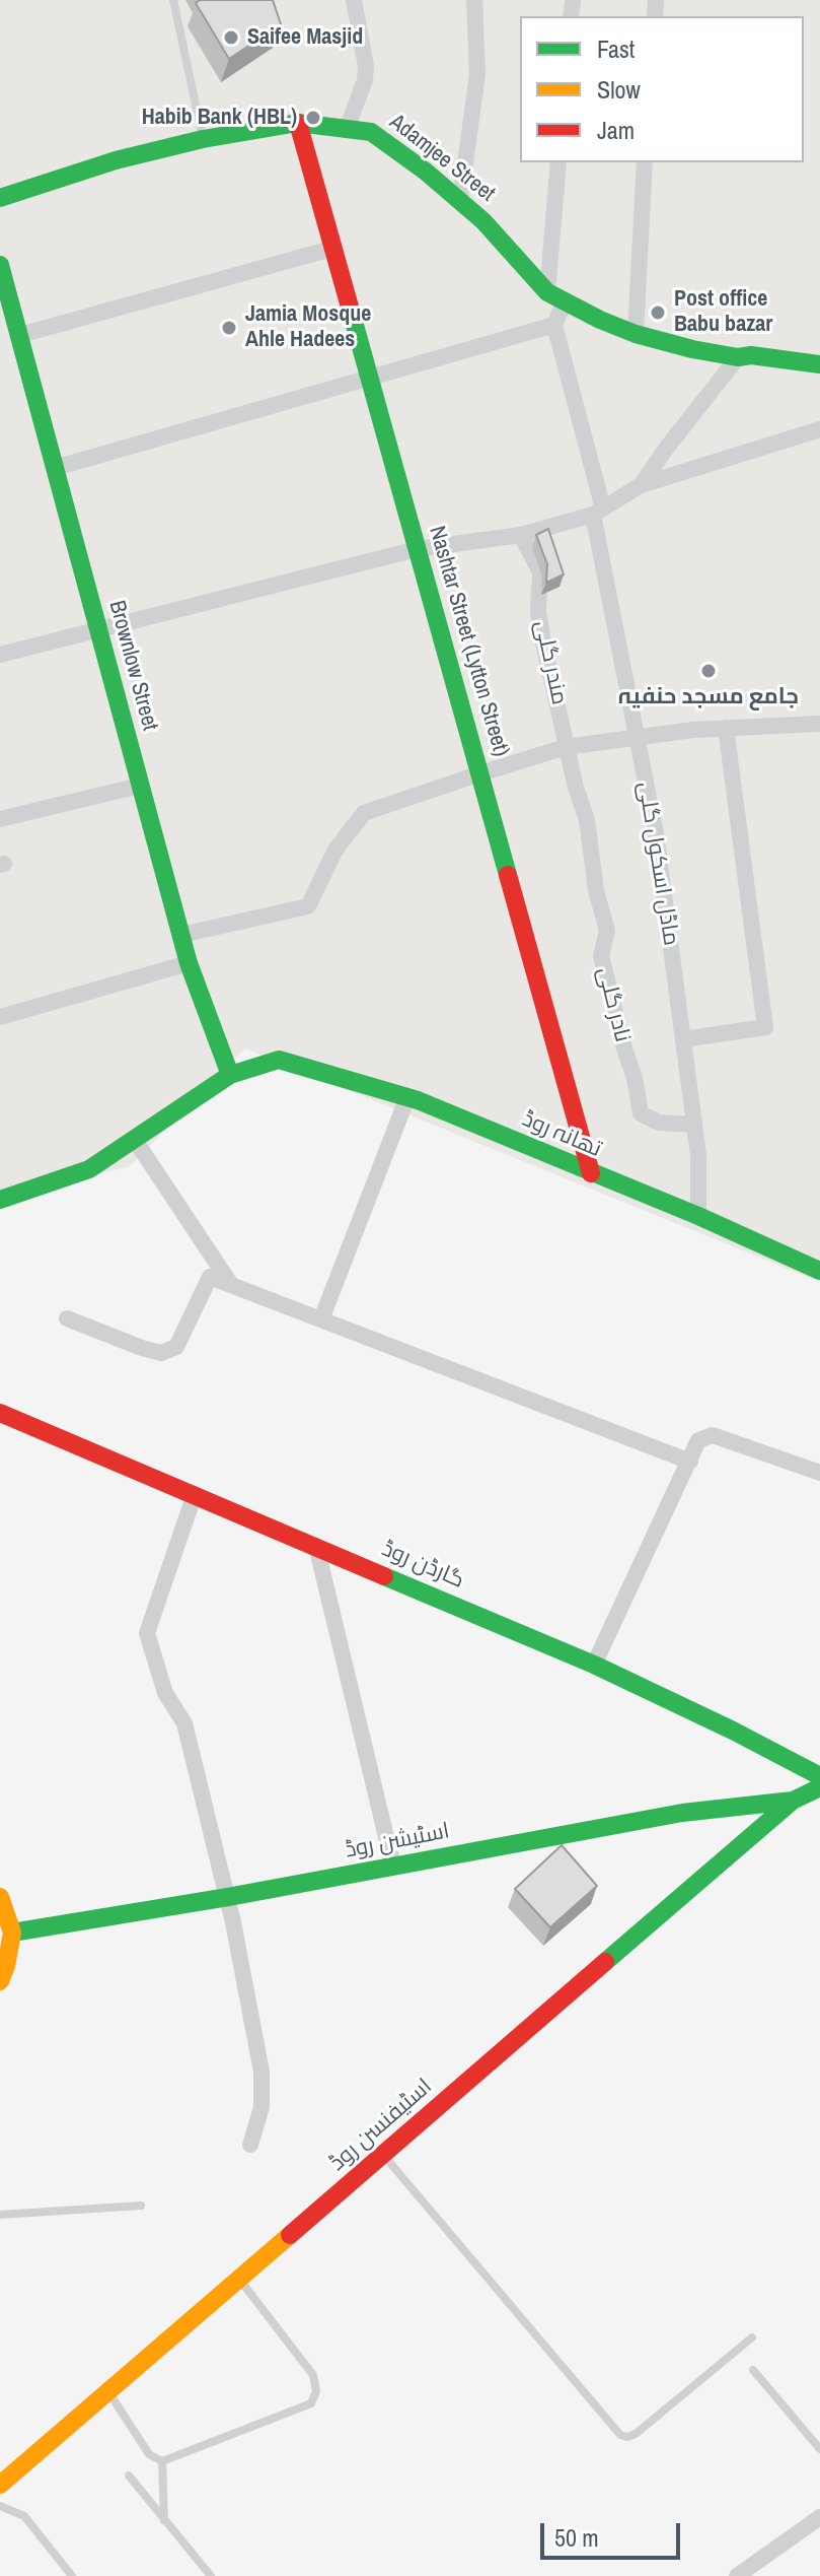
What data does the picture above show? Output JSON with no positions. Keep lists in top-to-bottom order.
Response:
{
  "streets": {
    "street": [
      "Adamjee Street",
      "Nashtar Street (Lytton Street)",
      "مندر گلی",
      "Brownlow Street",
      "ماڈل اسکول گلی",
      "نادر گلی",
      "تھانہ روڈ",
      "گارڈن روڈ",
      "اسٹیشن روڈ",
      "اسٹیفنسن روڈ"
    ]
  },
  "crossings": [
    ["Adamjee Street", "Nashtar Street (Lytton Street)"],
    ["Nashtar Street (Lytton Street)", "تھانہ روڈ"],
    ["مندر گلی", "نادر گلی"],
    ["Brownlow Street", "تھانہ روڈ"],
    ["ماڈل اسکول گلی", "نادر گلی"],
    ["ماڈل اسکول گلی", "تھانہ روڈ"],
    ["اسٹیشن روڈ", "اسٹیفنسن روڈ"]
  ],
  "places": [
    "Saifee Masjid",
    "Habib Bank (HBL)",
    "Post office Babu bazar",
    "Jamia Mosque Ahle Hadees",
    "جامع مسجد حنفیہ"
  ],
  "legend": ["Fast", "Slow", "Jam"],
  "scale_bar": "50 m"
}
